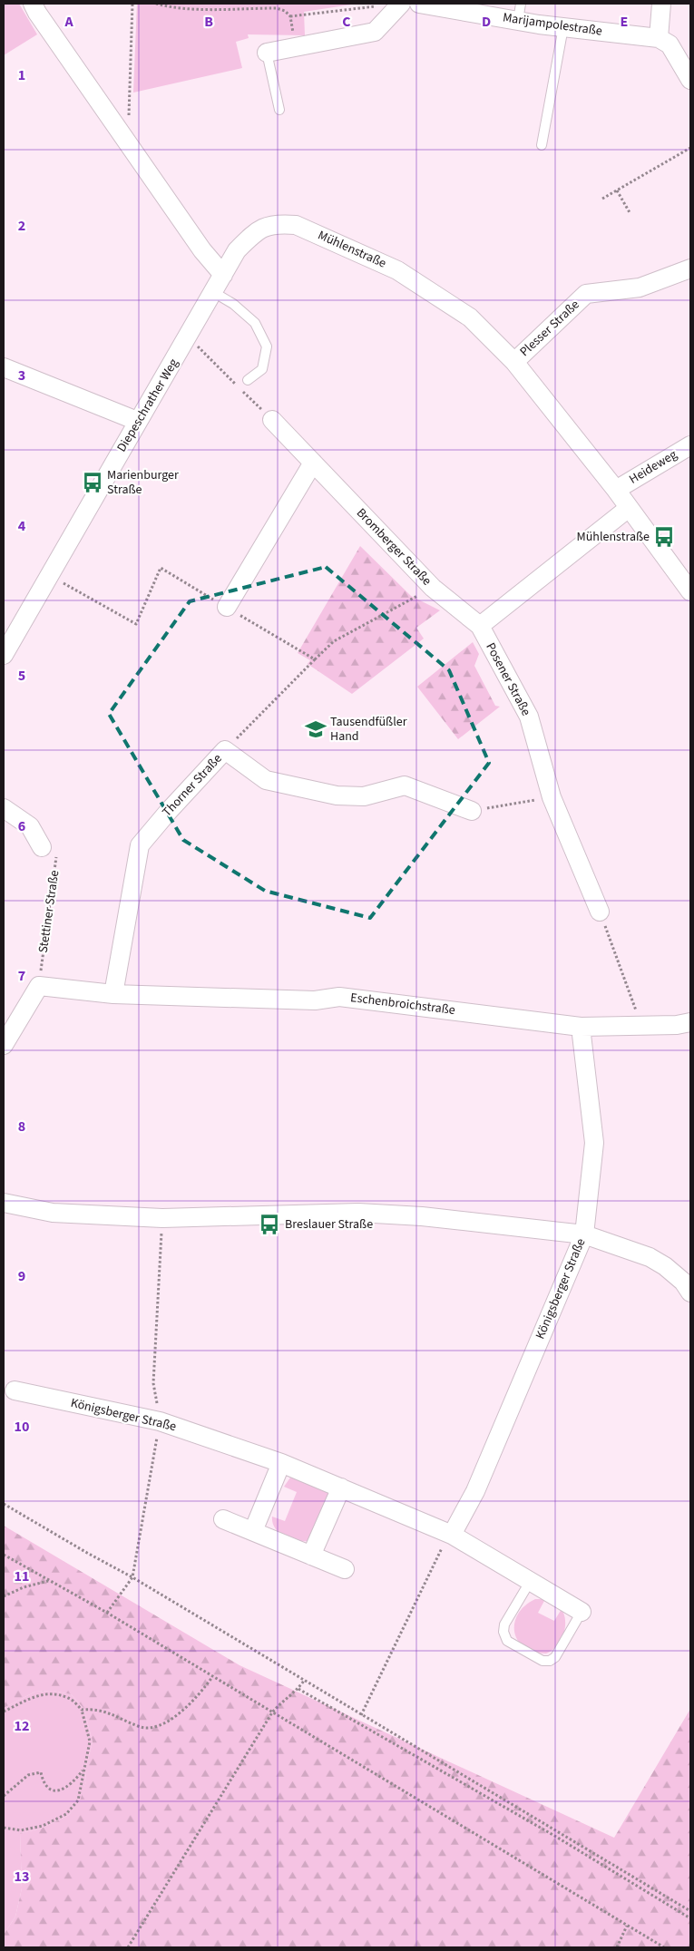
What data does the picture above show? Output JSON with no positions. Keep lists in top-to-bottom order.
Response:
{
  "streets": {
    "street": [
      "Marijampolestraße",
      "Mühlenstraße",
      "Plesser Straße",
      "Diepeschrather Weg",
      "Heideweg",
      "Bromberger Straße",
      "Posener Straße",
      "Thorner Straße",
      "Eschenbroichstraße",
      "Königsberger Straße"
    ],
    "path": ["Stettiner Straße"]
  },
  "crossings": [
    ["Mühlenstraße", "Plesser Straße"],
    ["Mühlenstraße", "Diepeschrather Weg"],
    ["Mühlenstraße", "Heideweg"],
    ["Bromberger Straße", "Posener Straße"],
    ["Thorner Straße", "Eschenbroichstraße"],
    ["Stettiner Straße", "Eschenbroichstraße"],
    ["Eschenbroichstraße", "Königsberger Straße"]
  ],
  "places": {
    "bus stop": ["Marienburger Straße", "Mühlenstraße", "Breslauer Straße"],
    "school or university": ["Tausendfüßler Hand"]
  },
  "grid": {
    "columns": [
      "A",
      "B",
      "C",
      "D",
      "E"
    ],
    "rows": [
      "1",
      "2",
      "3",
      "4",
      "5",
      "6",
      "7",
      "8",
      "9",
      "10",
      "11",
      "12",
      "13"
    ]
  }
}
